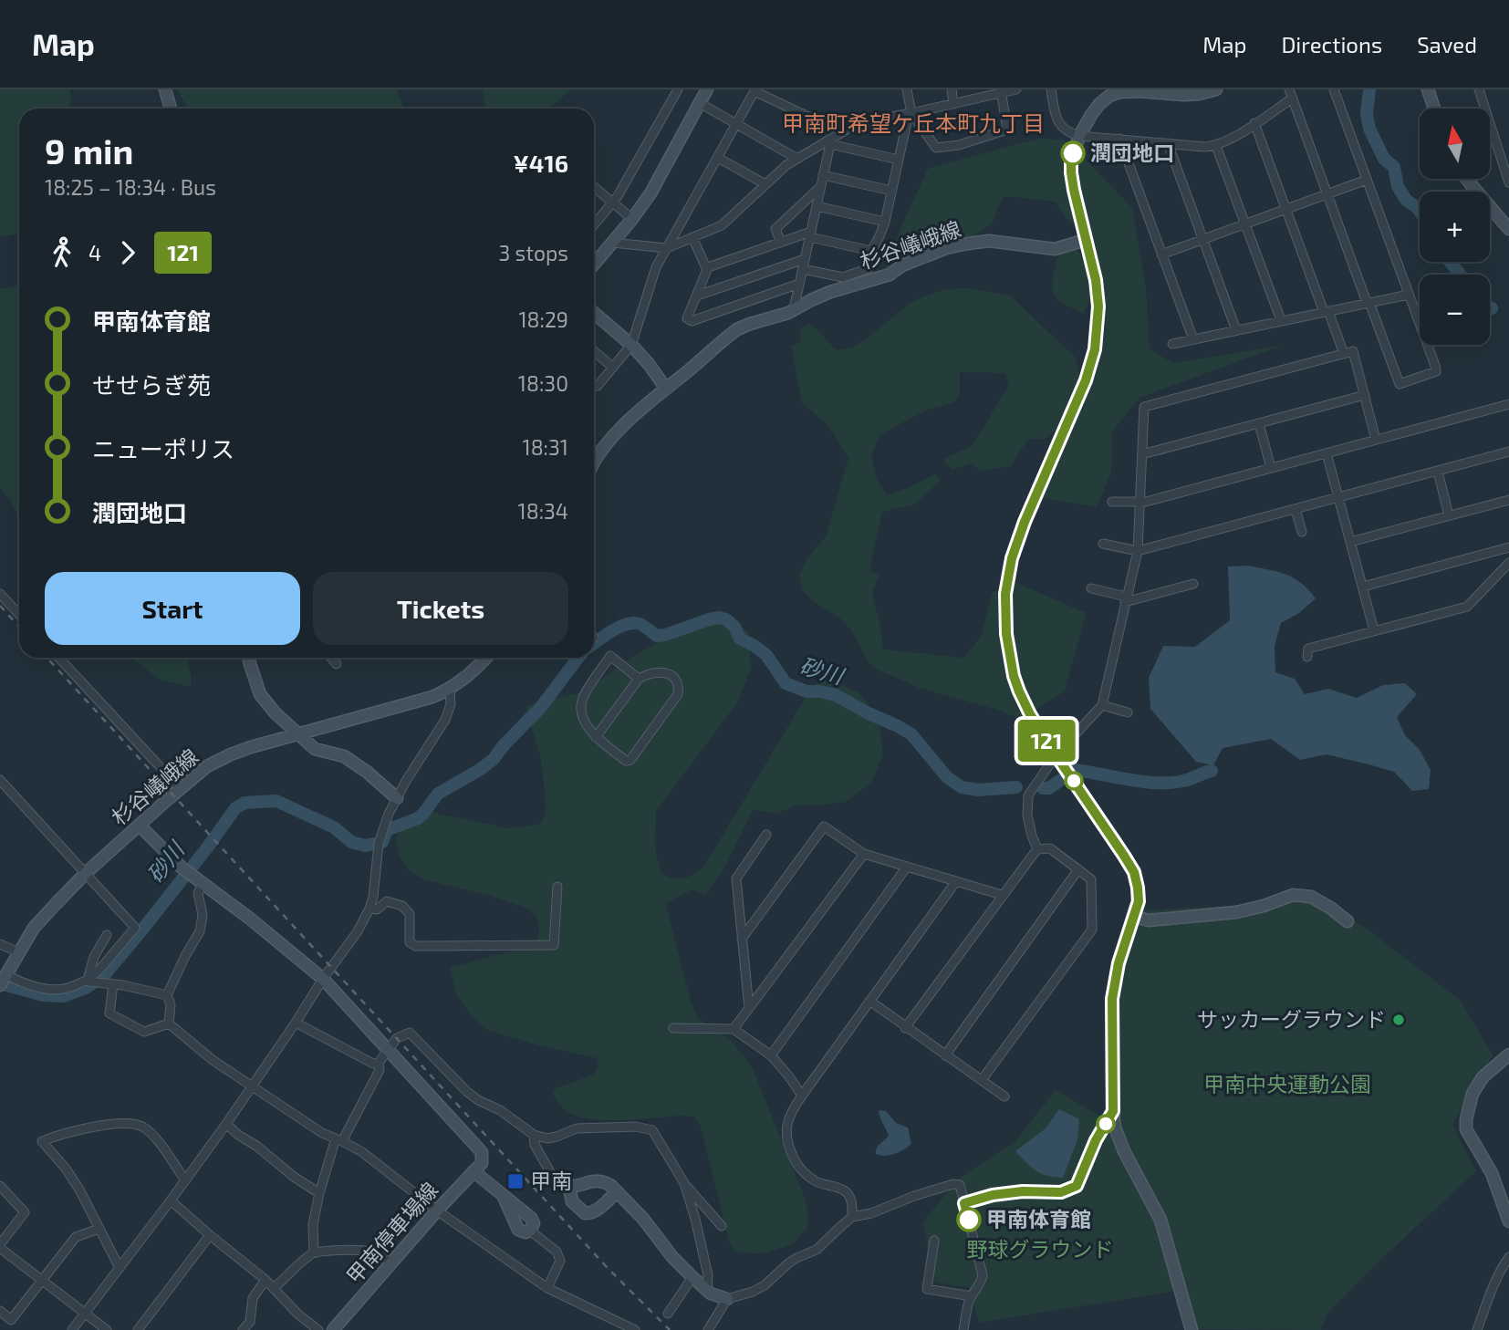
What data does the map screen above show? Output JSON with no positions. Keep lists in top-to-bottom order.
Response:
{
  "streets": {
    "street": ["杉谷嶬峨線", "甲南停車場線"]
  },
  "districts": ["甲南町希望ケ丘本町九丁目"],
  "water": ["砂川"],
  "parks": ["甲南中央運動公園", "野球グラウンド"],
  "places": {
    "other": ["潤団地口", "サッカーグラウンド", "甲南体育館"],
    "transit": ["甲南"]
  },
  "lines": ["bus line 121"],
  "north": "top",
  "page": {
    "header": "Map",
    "nav": ["Map", "Directions", "Saved"],
    "on_map": "121",
    "map_buttons": ["+", "−"],
    "heading": ["9 min", "18:25 – 18:34 · Bus", "¥416"],
    "legs": ["4", "121", "3 stops"],
    "list": [
      {
        "name": "甲南体育館",
        "value": "18:29"
      },
      {
        "name": "せせらぎ苑",
        "value": "18:30"
      },
      {
        "name": "ニューポリス",
        "value": "18:31"
      },
      {
        "name": "潤団地口",
        "value": "18:34"
      }
    ],
    "buttons": ["Start", "Tickets"]
  }
}
